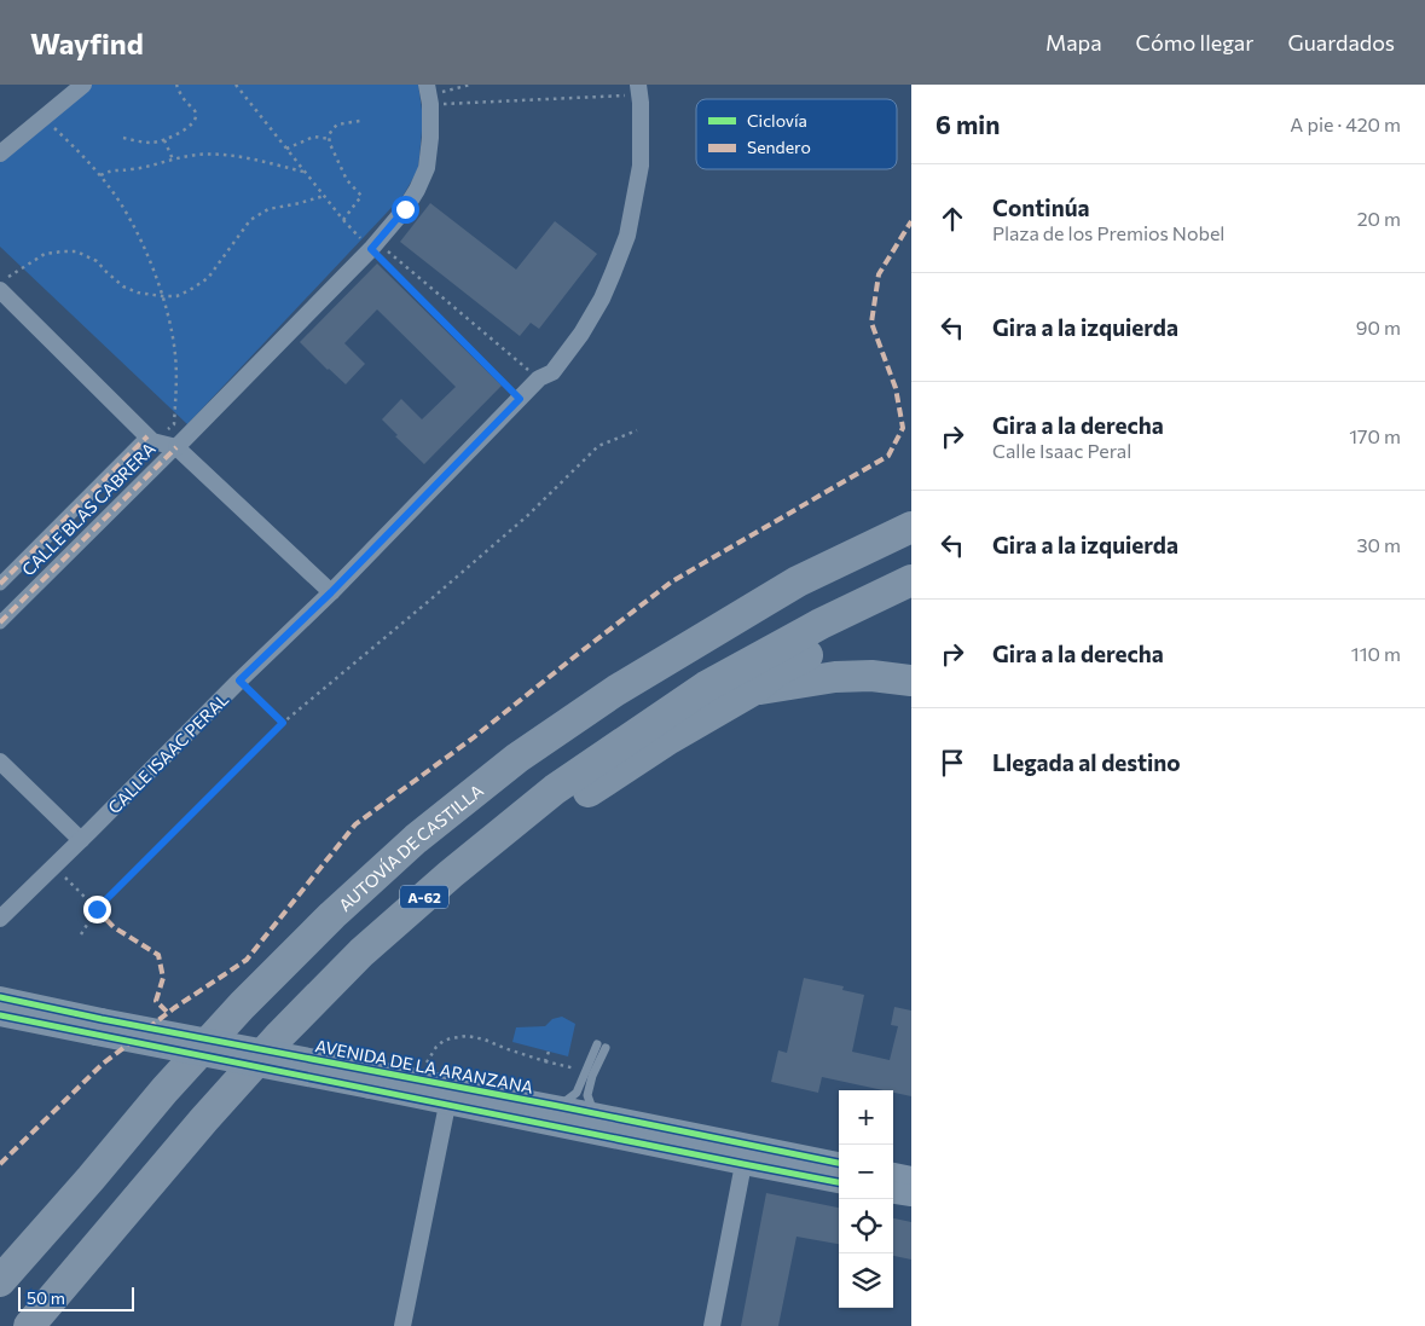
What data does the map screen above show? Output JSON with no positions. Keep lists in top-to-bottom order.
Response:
{
  "streets": {
    "highway": ["AUTOVÍA DE CASTILLA", "A-62"],
    "street": ["CALLE BLAS CABRERA", "CALLE ISAAC PERAL", "AVENIDA DE LA ARANZANA"]
  },
  "legend": ["Ciclovía", "Sendero"],
  "scale_bar": "50 m",
  "page": {
    "header": "Wayfind",
    "nav": ["Mapa", "Cómo llegar", "Guardados"],
    "heading": ["6 min", "A pie · 420 m"],
    "list": [
      ["Continúa", "Plaza de los Premios Nobel", "20 m"],
      ["Gira a la izquierda", "90 m"],
      ["Gira a la derecha", "Calle Isaac Peral", "170 m"],
      ["Gira a la izquierda", "30 m"],
      ["Gira a la derecha", "110 m"],
      "Llegada al destino"
    ],
    "map_buttons": ["+", "−"],
    "scale": "50 m"
  }
}
